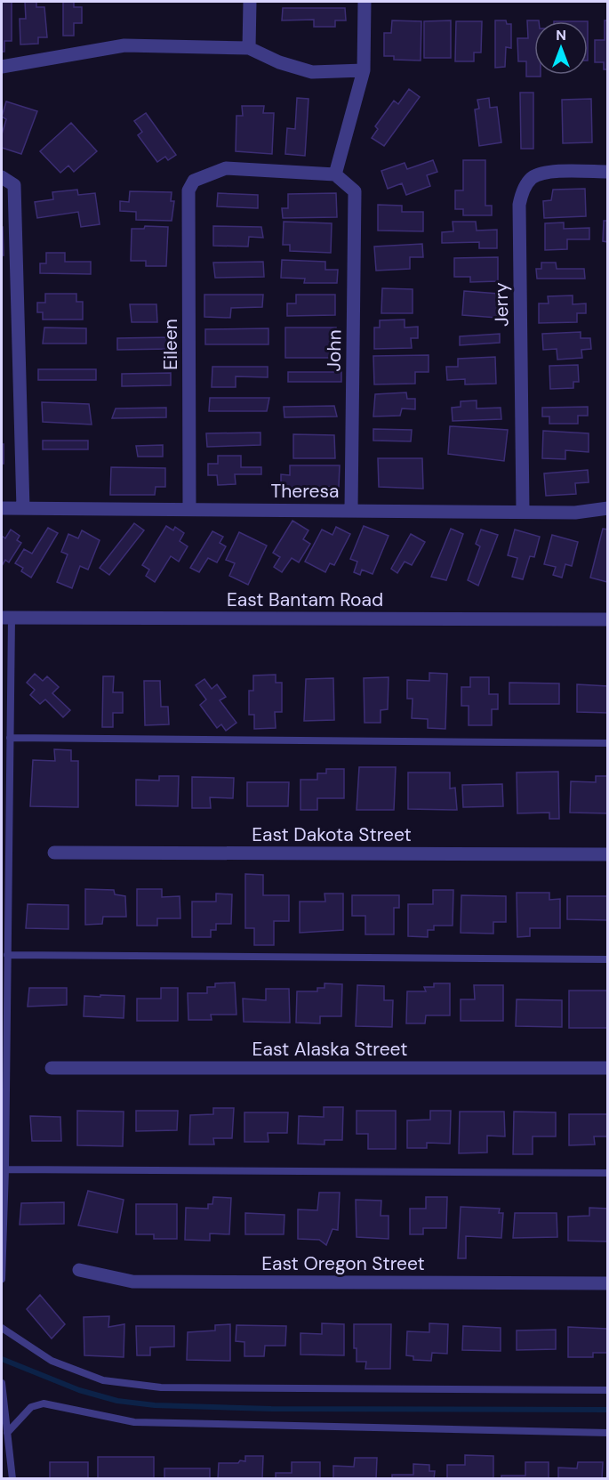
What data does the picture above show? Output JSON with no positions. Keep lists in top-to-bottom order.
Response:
{
  "streets": {
    "street": [
      "Jerry",
      "Eileen",
      "John",
      "Theresa",
      "East Bantam Road",
      "East Dakota Street",
      "East Alaska Street",
      "East Oregon Street"
    ]
  },
  "crossings": [
    ["Jerry", "Theresa"],
    ["Eileen", "John"],
    ["Eileen", "Theresa"],
    ["John", "Theresa"]
  ],
  "north": "top"
}
